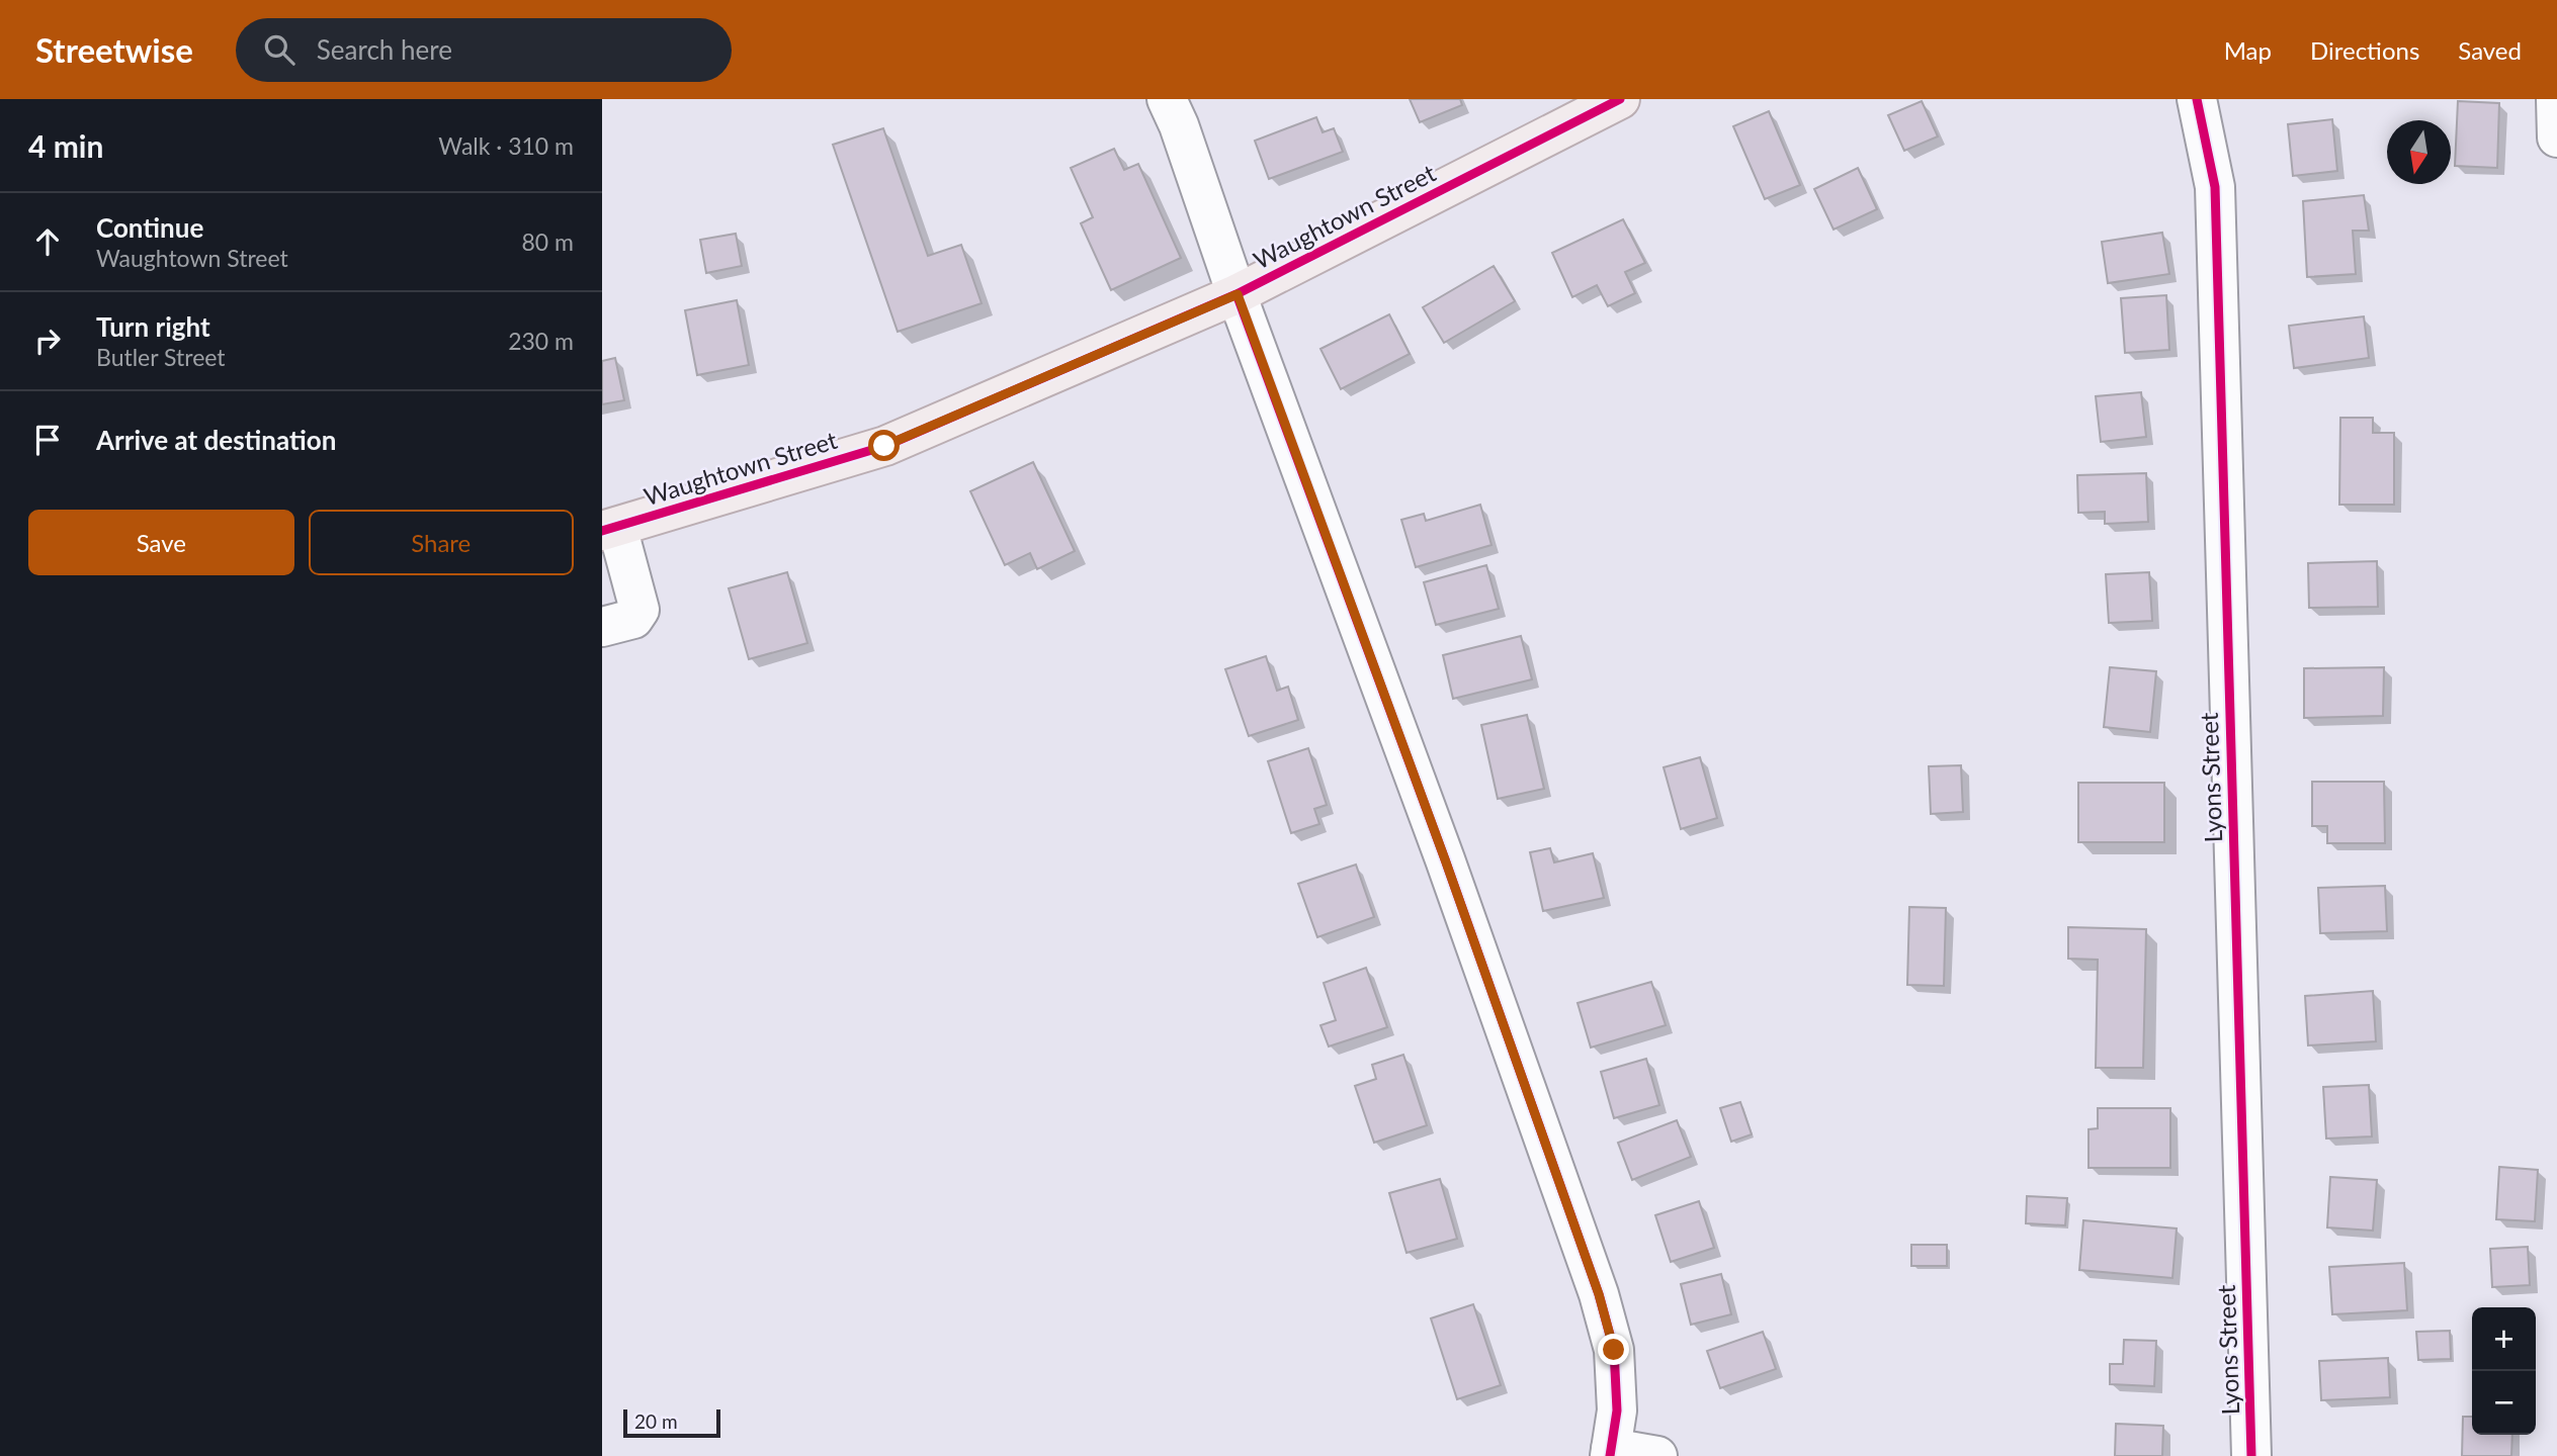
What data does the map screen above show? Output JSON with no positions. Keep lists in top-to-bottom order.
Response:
{
  "streets": {
    "main road": ["Waughtown Street"],
    "street": ["Lyons Street"]
  },
  "scale_bar": "20 m",
  "north": "bottom",
  "page": {
    "header": "Streetwise",
    "search": "Search here",
    "nav": ["Map", "Directions", "Saved"],
    "heading": ["4 min", "Walk · 310 m"],
    "list": [
      ["Continue", "Waughtown Street", "80 m"],
      ["Turn right", "Butler Street", "230 m"],
      "Arrive at destination"
    ],
    "buttons": ["Save", "Share"],
    "map_buttons": ["+", "−"],
    "scale": "20 m"
  }
}
